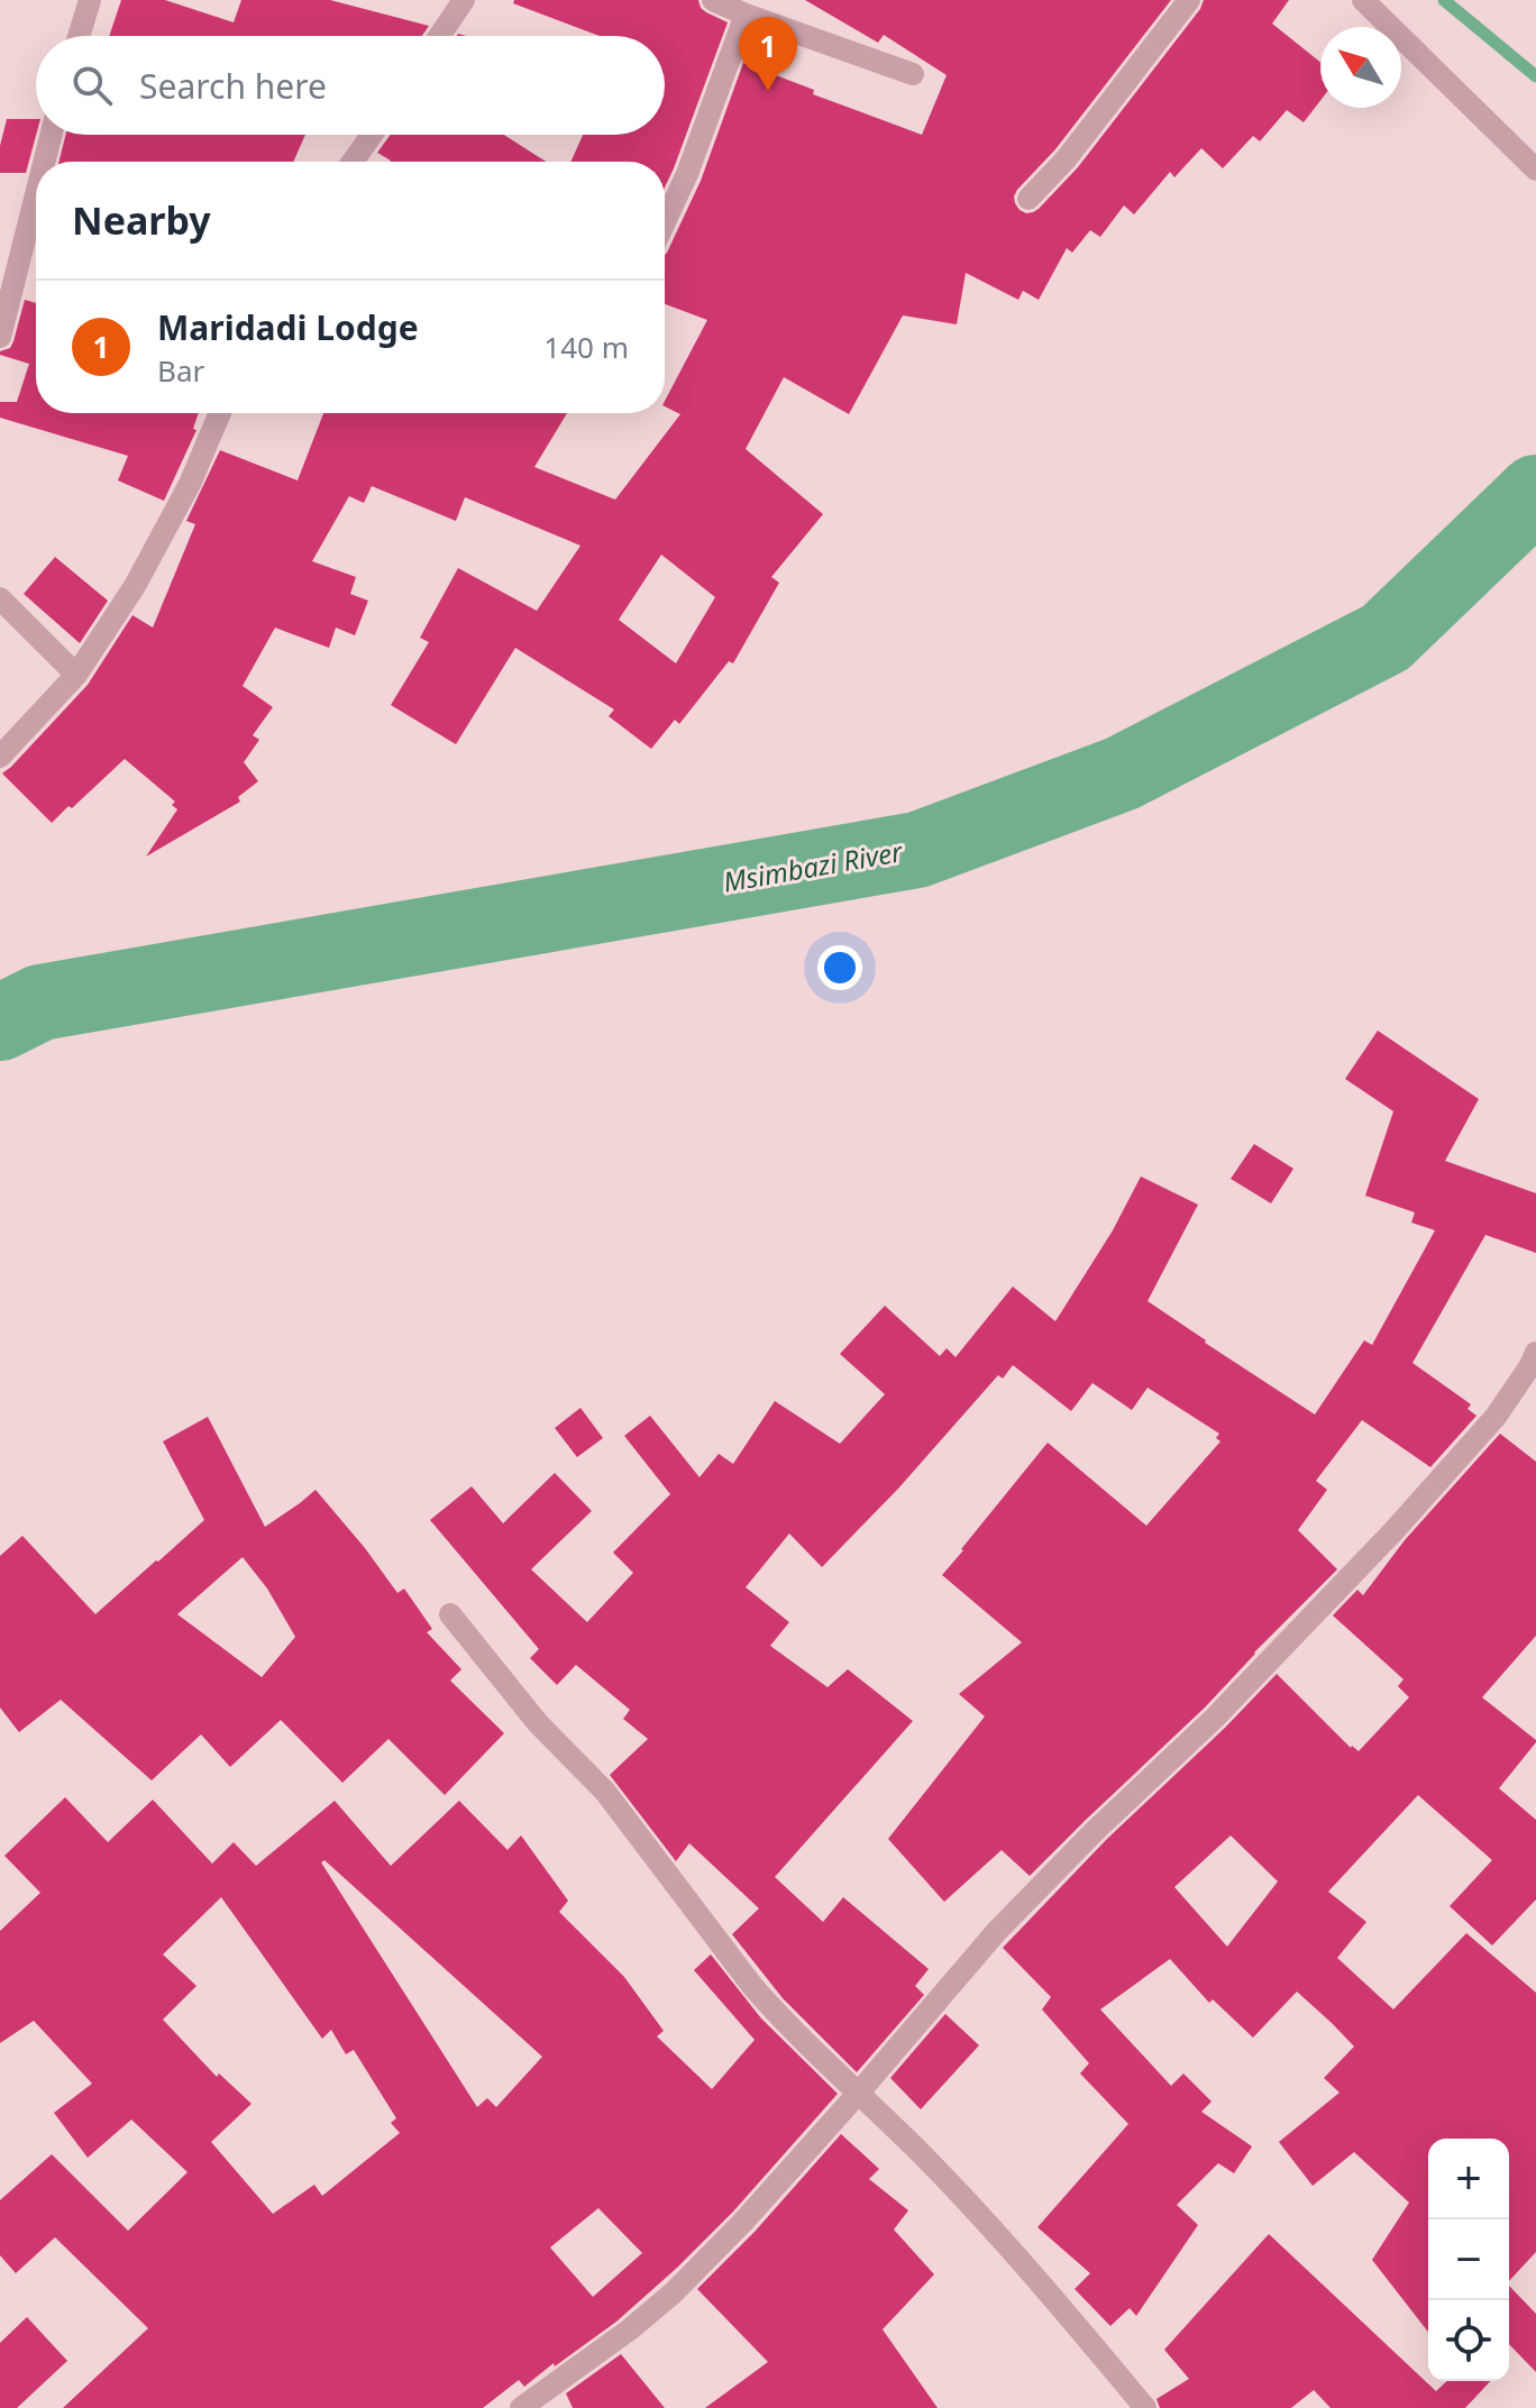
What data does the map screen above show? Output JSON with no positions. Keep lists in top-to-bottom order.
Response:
{
  "water": ["Msimbazi River"],
  "north": "top left",
  "page": {
    "pins": "1",
    "search": "Search here",
    "heading": "Nearby",
    "list": [
      {
        "mark": "1",
        "name": "Maridadi Lodge",
        "note": "Bar",
        "value": "140 m"
      }
    ],
    "map_buttons": ["+", "−"]
  }
}
